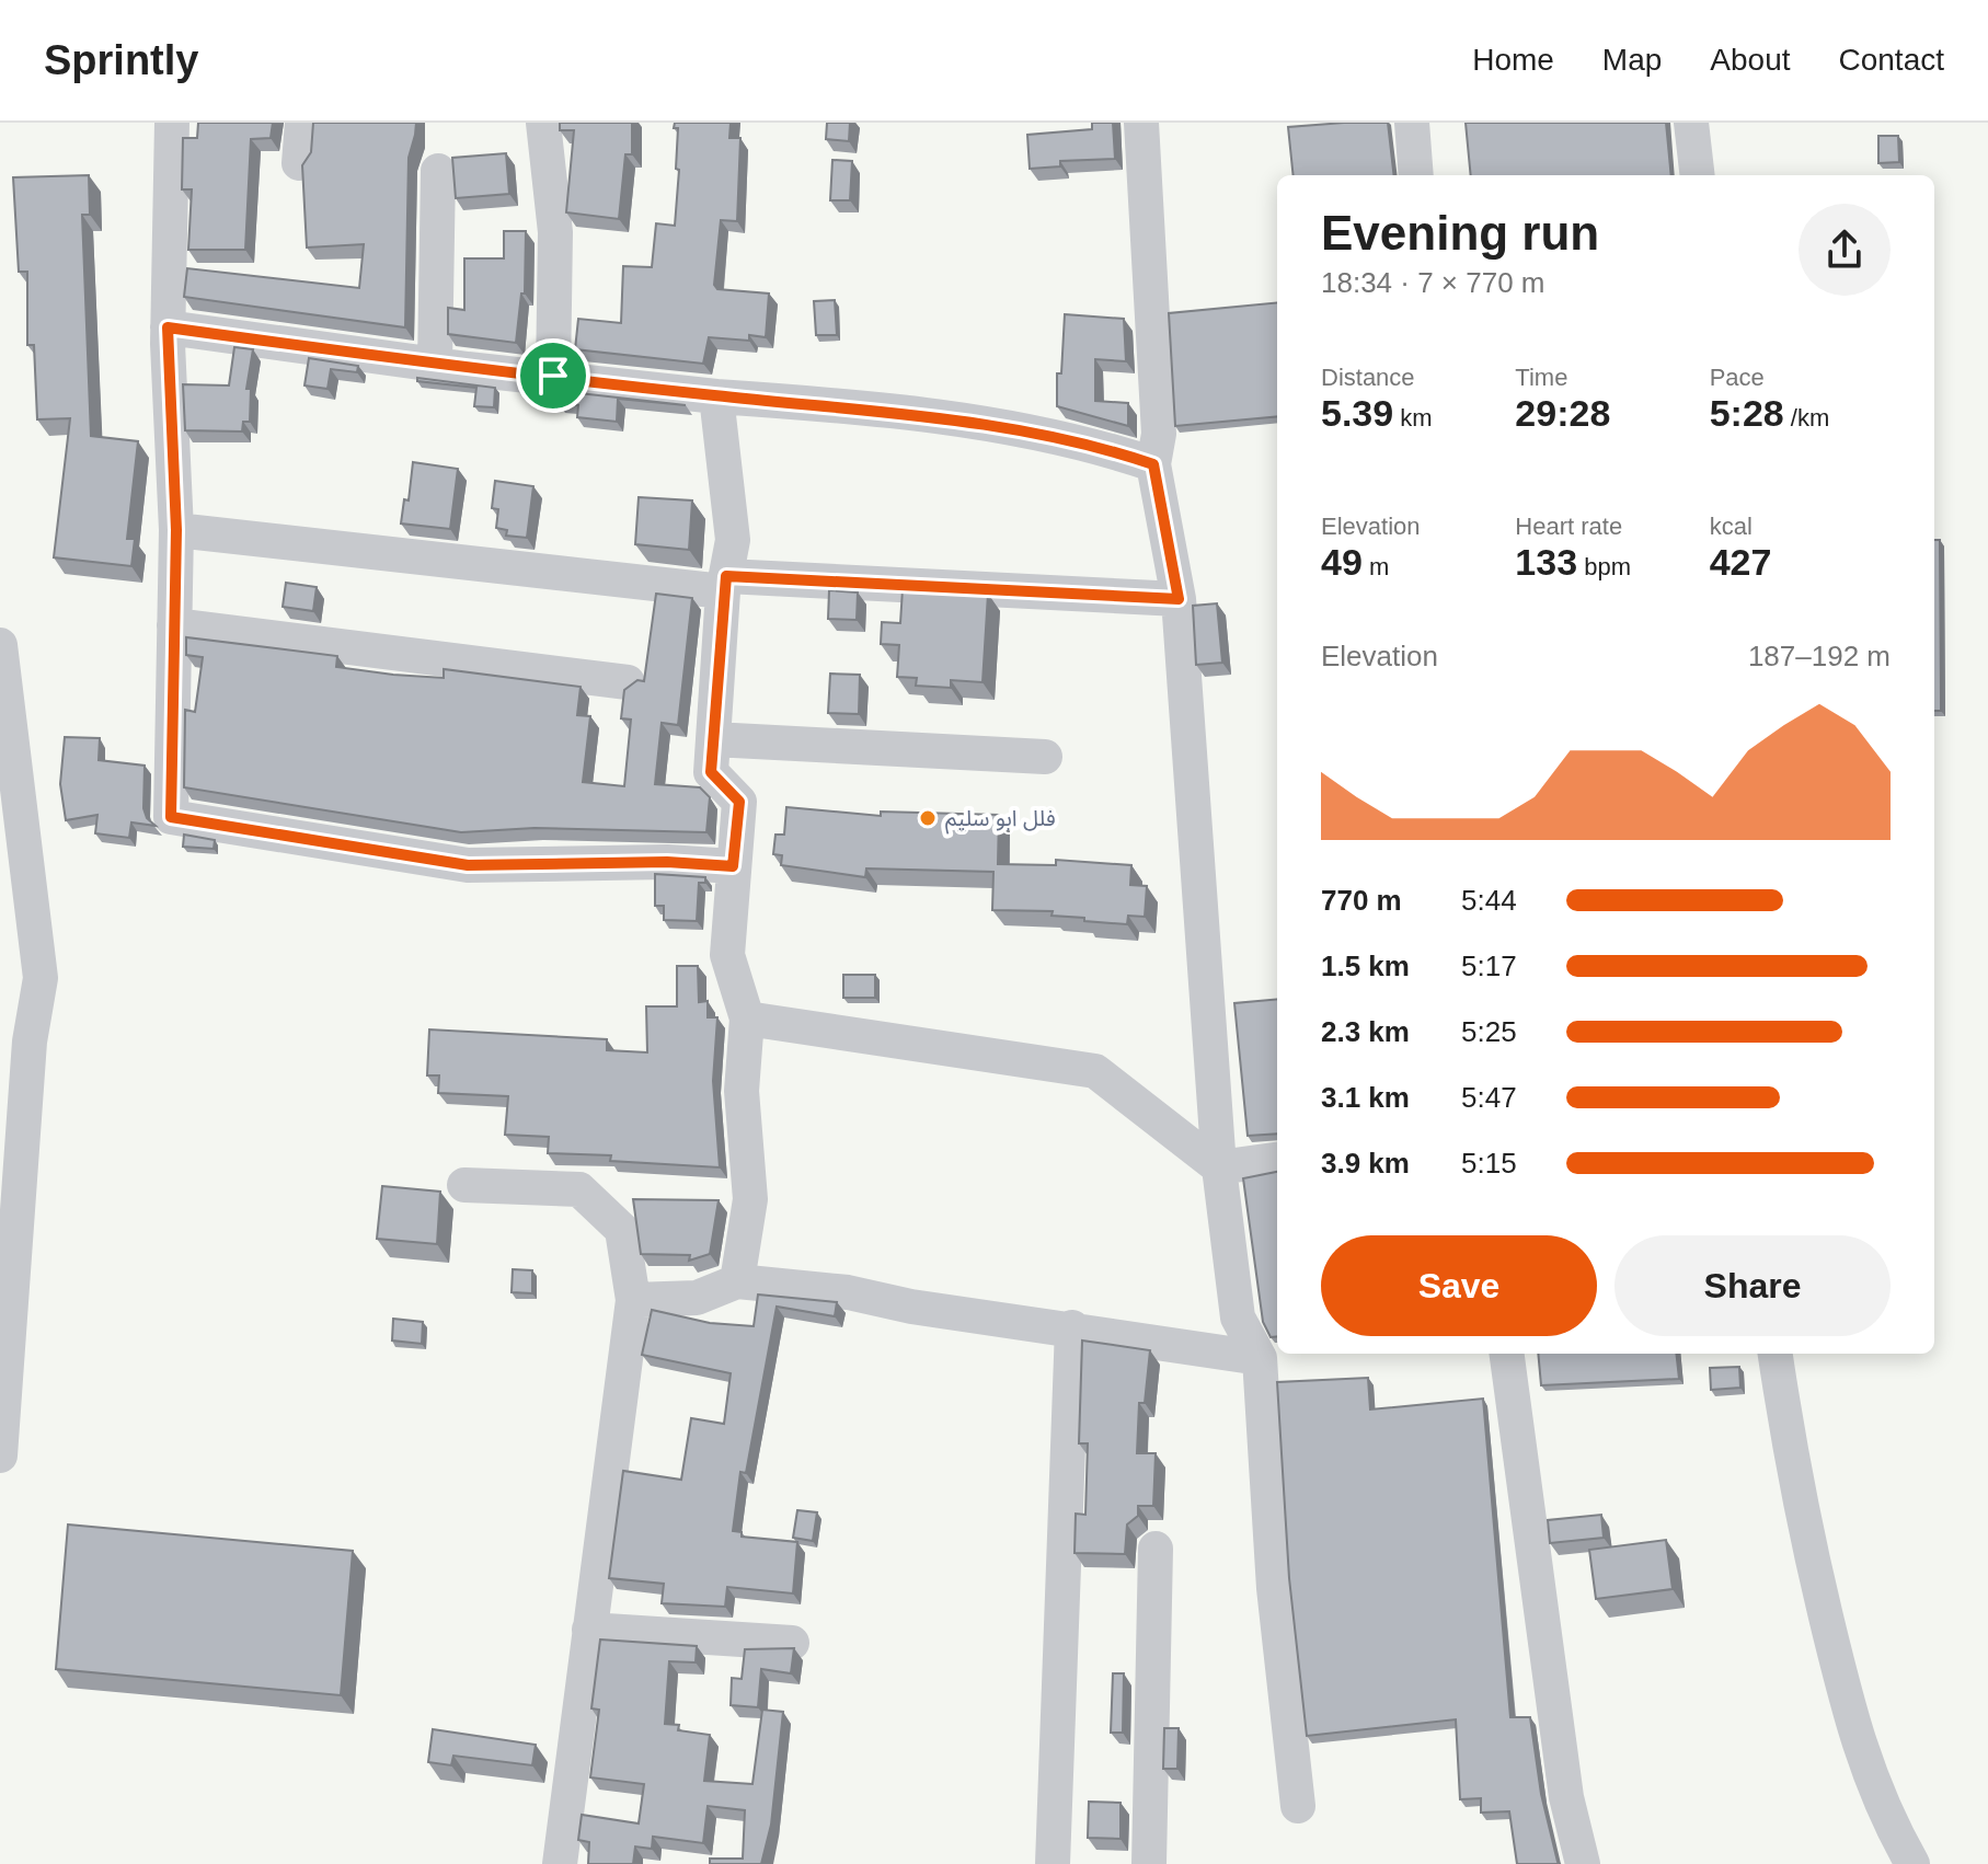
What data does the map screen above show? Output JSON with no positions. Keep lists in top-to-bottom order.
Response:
{
  "places": ["فلل ابو سليم"],
  "page": {
    "header": "Sprintly",
    "nav": [
      "Home",
      "Map",
      "About",
      "Contact"
    ],
    "heading": ["Evening run", "18:34 · 7 × 770 m"],
    "stats": [
      ["Distance", "5.39 km"],
      ["Time", "29:28"],
      ["Pace", "5:28 /km"],
      ["Elevation", "49 m"],
      ["Heart rate", "133 bpm"],
      ["kcal", "427"]
    ],
    "chart": ["Elevation", "187–192 m"],
    "list": [
      {
        "name": "770 m",
        "note": "5:44"
      },
      {
        "name": "1.5 km",
        "note": "5:17"
      },
      {
        "name": "2.3 km",
        "note": "5:25"
      },
      {
        "name": "3.1 km",
        "note": "5:47"
      },
      {
        "name": "3.9 km",
        "note": "5:15"
      }
    ],
    "buttons": ["Save", "Share"]
  }
}
